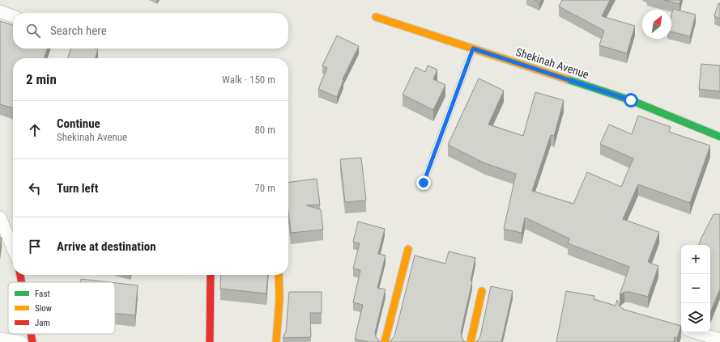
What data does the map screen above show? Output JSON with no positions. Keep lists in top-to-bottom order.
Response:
{
  "streets": {
    "street": ["Shekinah Avenue"]
  },
  "legend": ["Fast", "Slow", "Jam"],
  "north": "top right",
  "page": {
    "search": "Search here",
    "heading": ["2 min", "Walk · 150 m"],
    "list": [
      ["Continue", "Shekinah Avenue", "80 m"],
      ["Turn left", "70 m"],
      "Arrive at destination"
    ],
    "map_buttons": ["+", "−"]
  }
}
